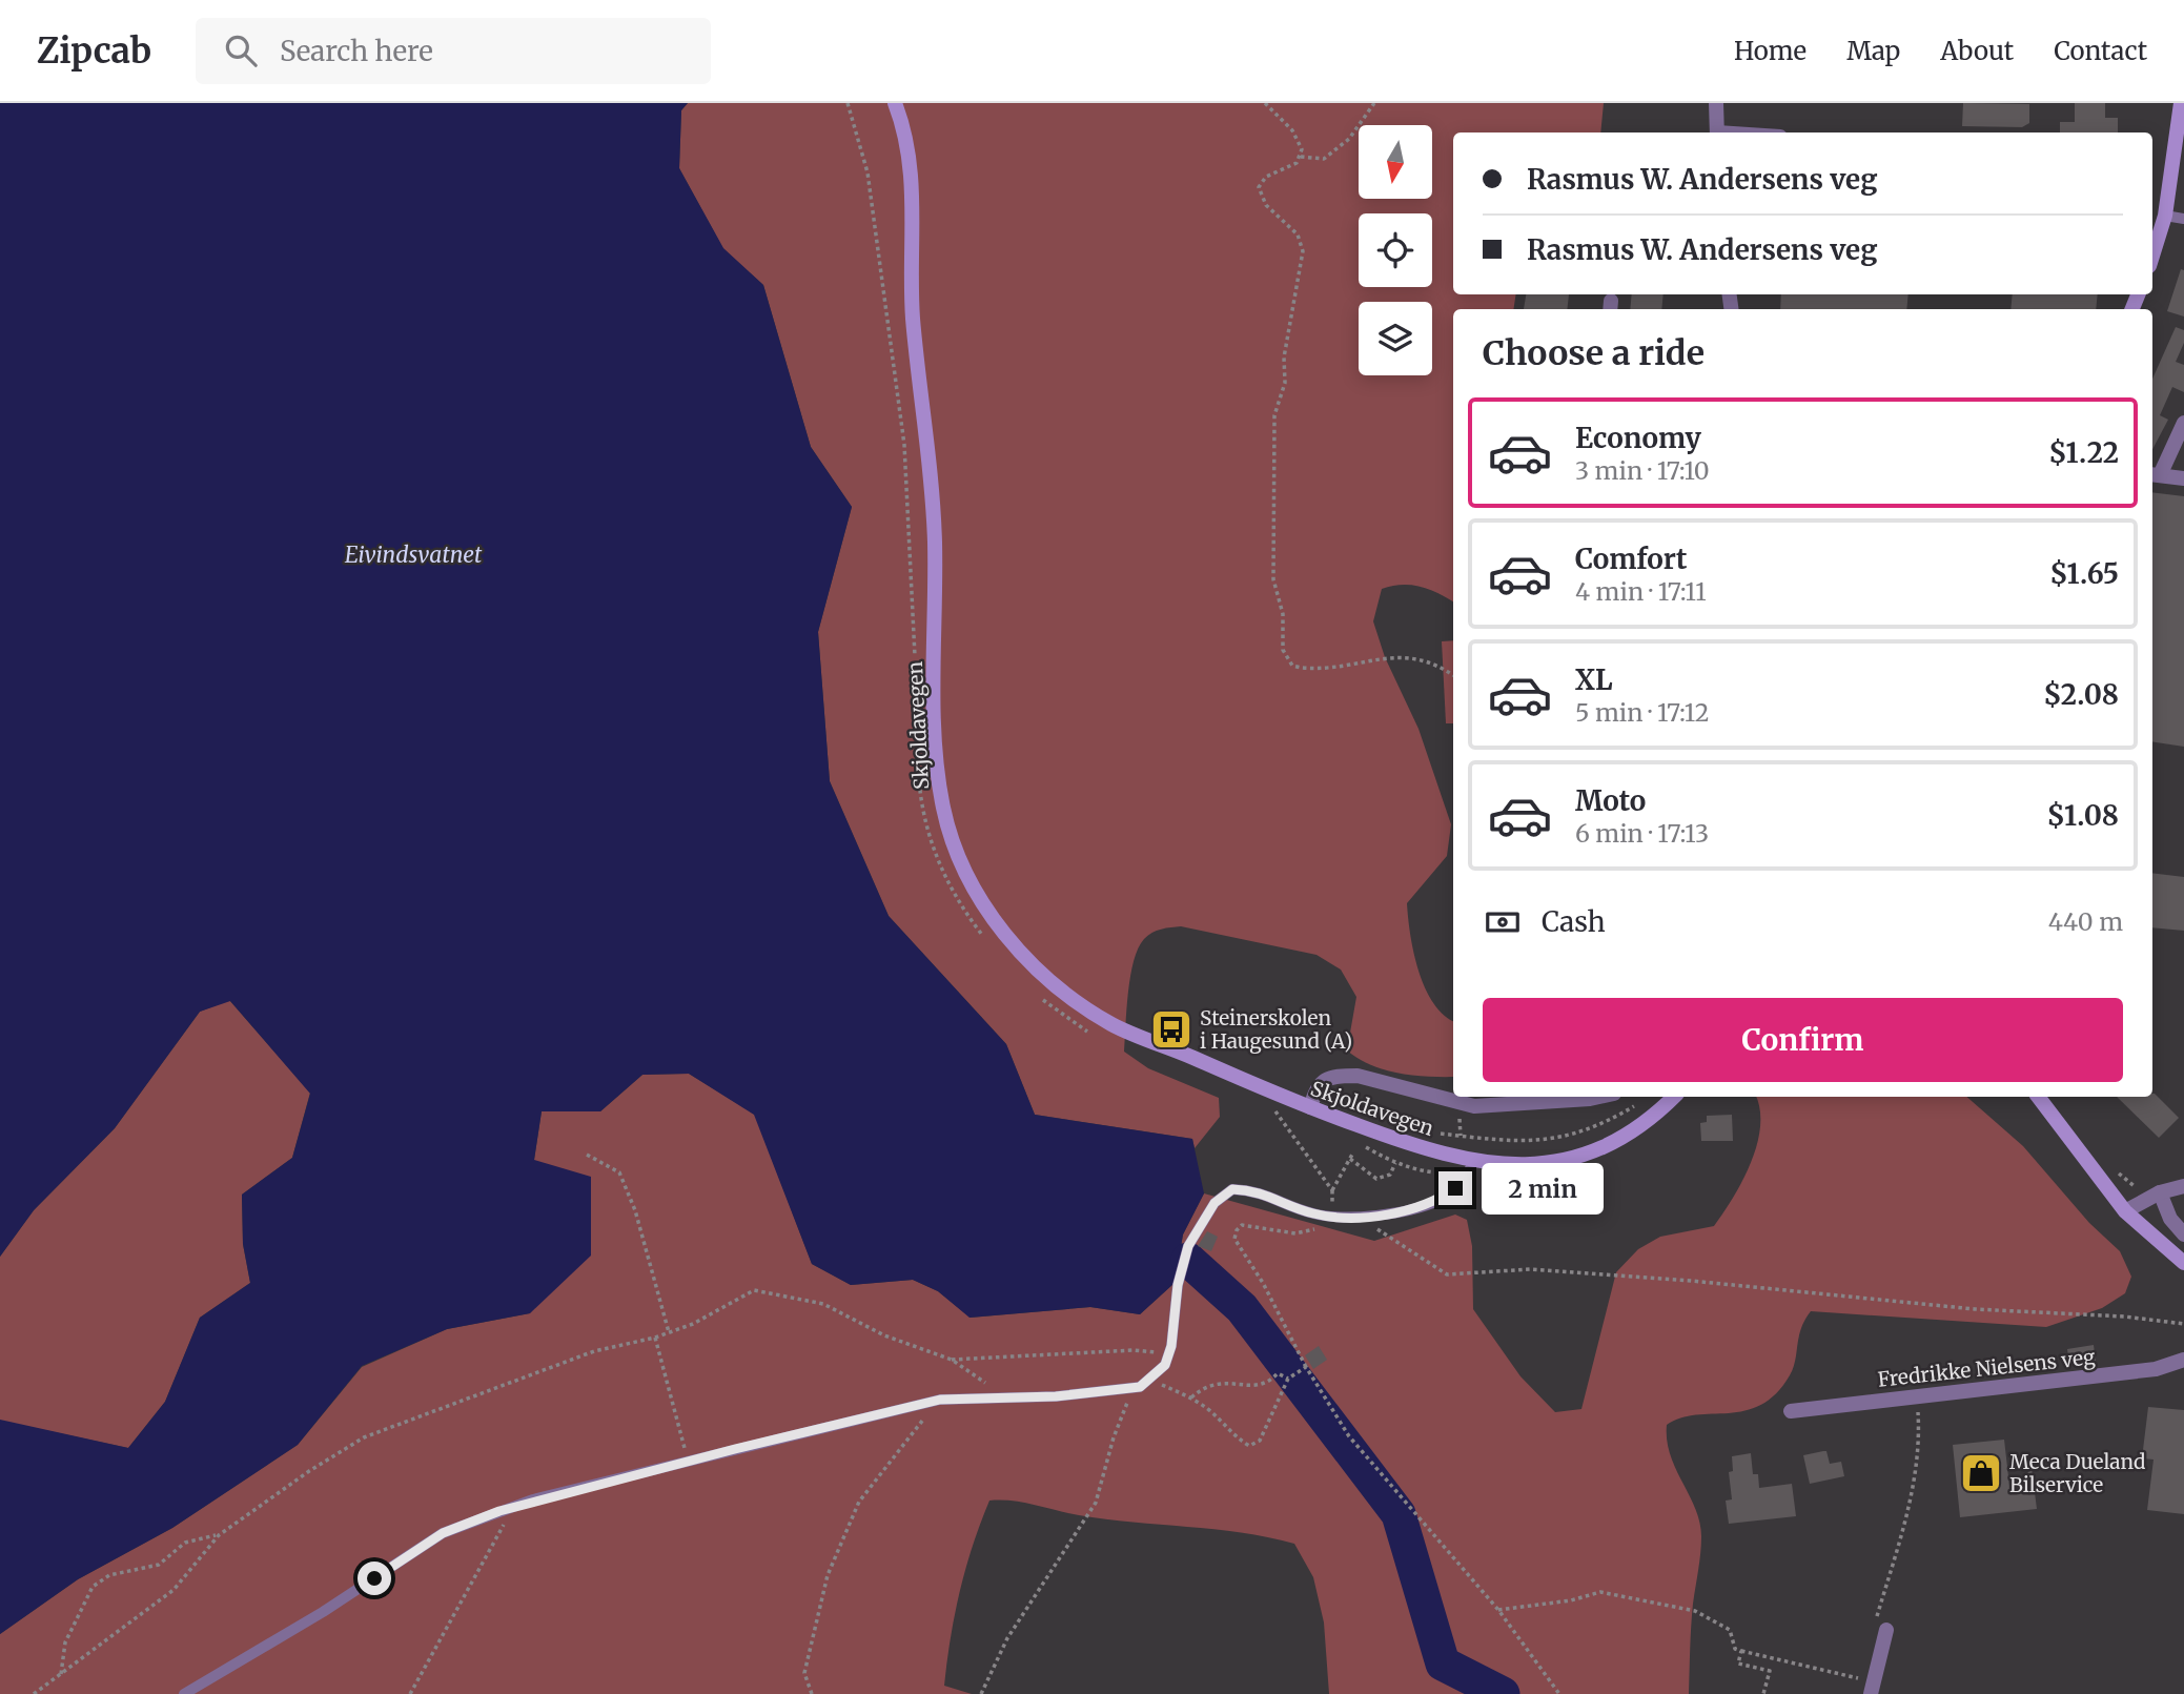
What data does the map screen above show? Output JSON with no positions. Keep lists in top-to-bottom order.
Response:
{
  "streets": {
    "main road": ["Skjoldavegen"],
    "street": ["Fredrikke Nielsens veg"]
  },
  "water": ["Eivindsvatnet"],
  "places": {
    "bus stop": ["Steinerskolen i Haugesund (A)"],
    "shop": ["Meca Dueland Bilservice"]
  },
  "north": "bottom",
  "page": {
    "header": "Zipcab",
    "search": "Search here",
    "nav": [
      "Home",
      "Map",
      "About",
      "Contact"
    ],
    "banner": ["Rasmus W. Andersens veg", "Rasmus W. Andersens veg"],
    "heading": "Choose a ride",
    "list": [
      {
        "name": "Economy",
        "note": "3 min · 17:10",
        "value": "$1.22"
      },
      {
        "name": "Comfort",
        "note": "4 min · 17:11",
        "value": "$1.65"
      },
      {
        "name": "XL",
        "note": "5 min · 17:12",
        "value": "$2.08"
      },
      {
        "name": "Moto",
        "note": "6 min · 17:13",
        "value": "$1.08"
      }
    ],
    "pay": ["Cash", "440 m"],
    "buttons": "Confirm",
    "bubble": "2 min"
  }
}
